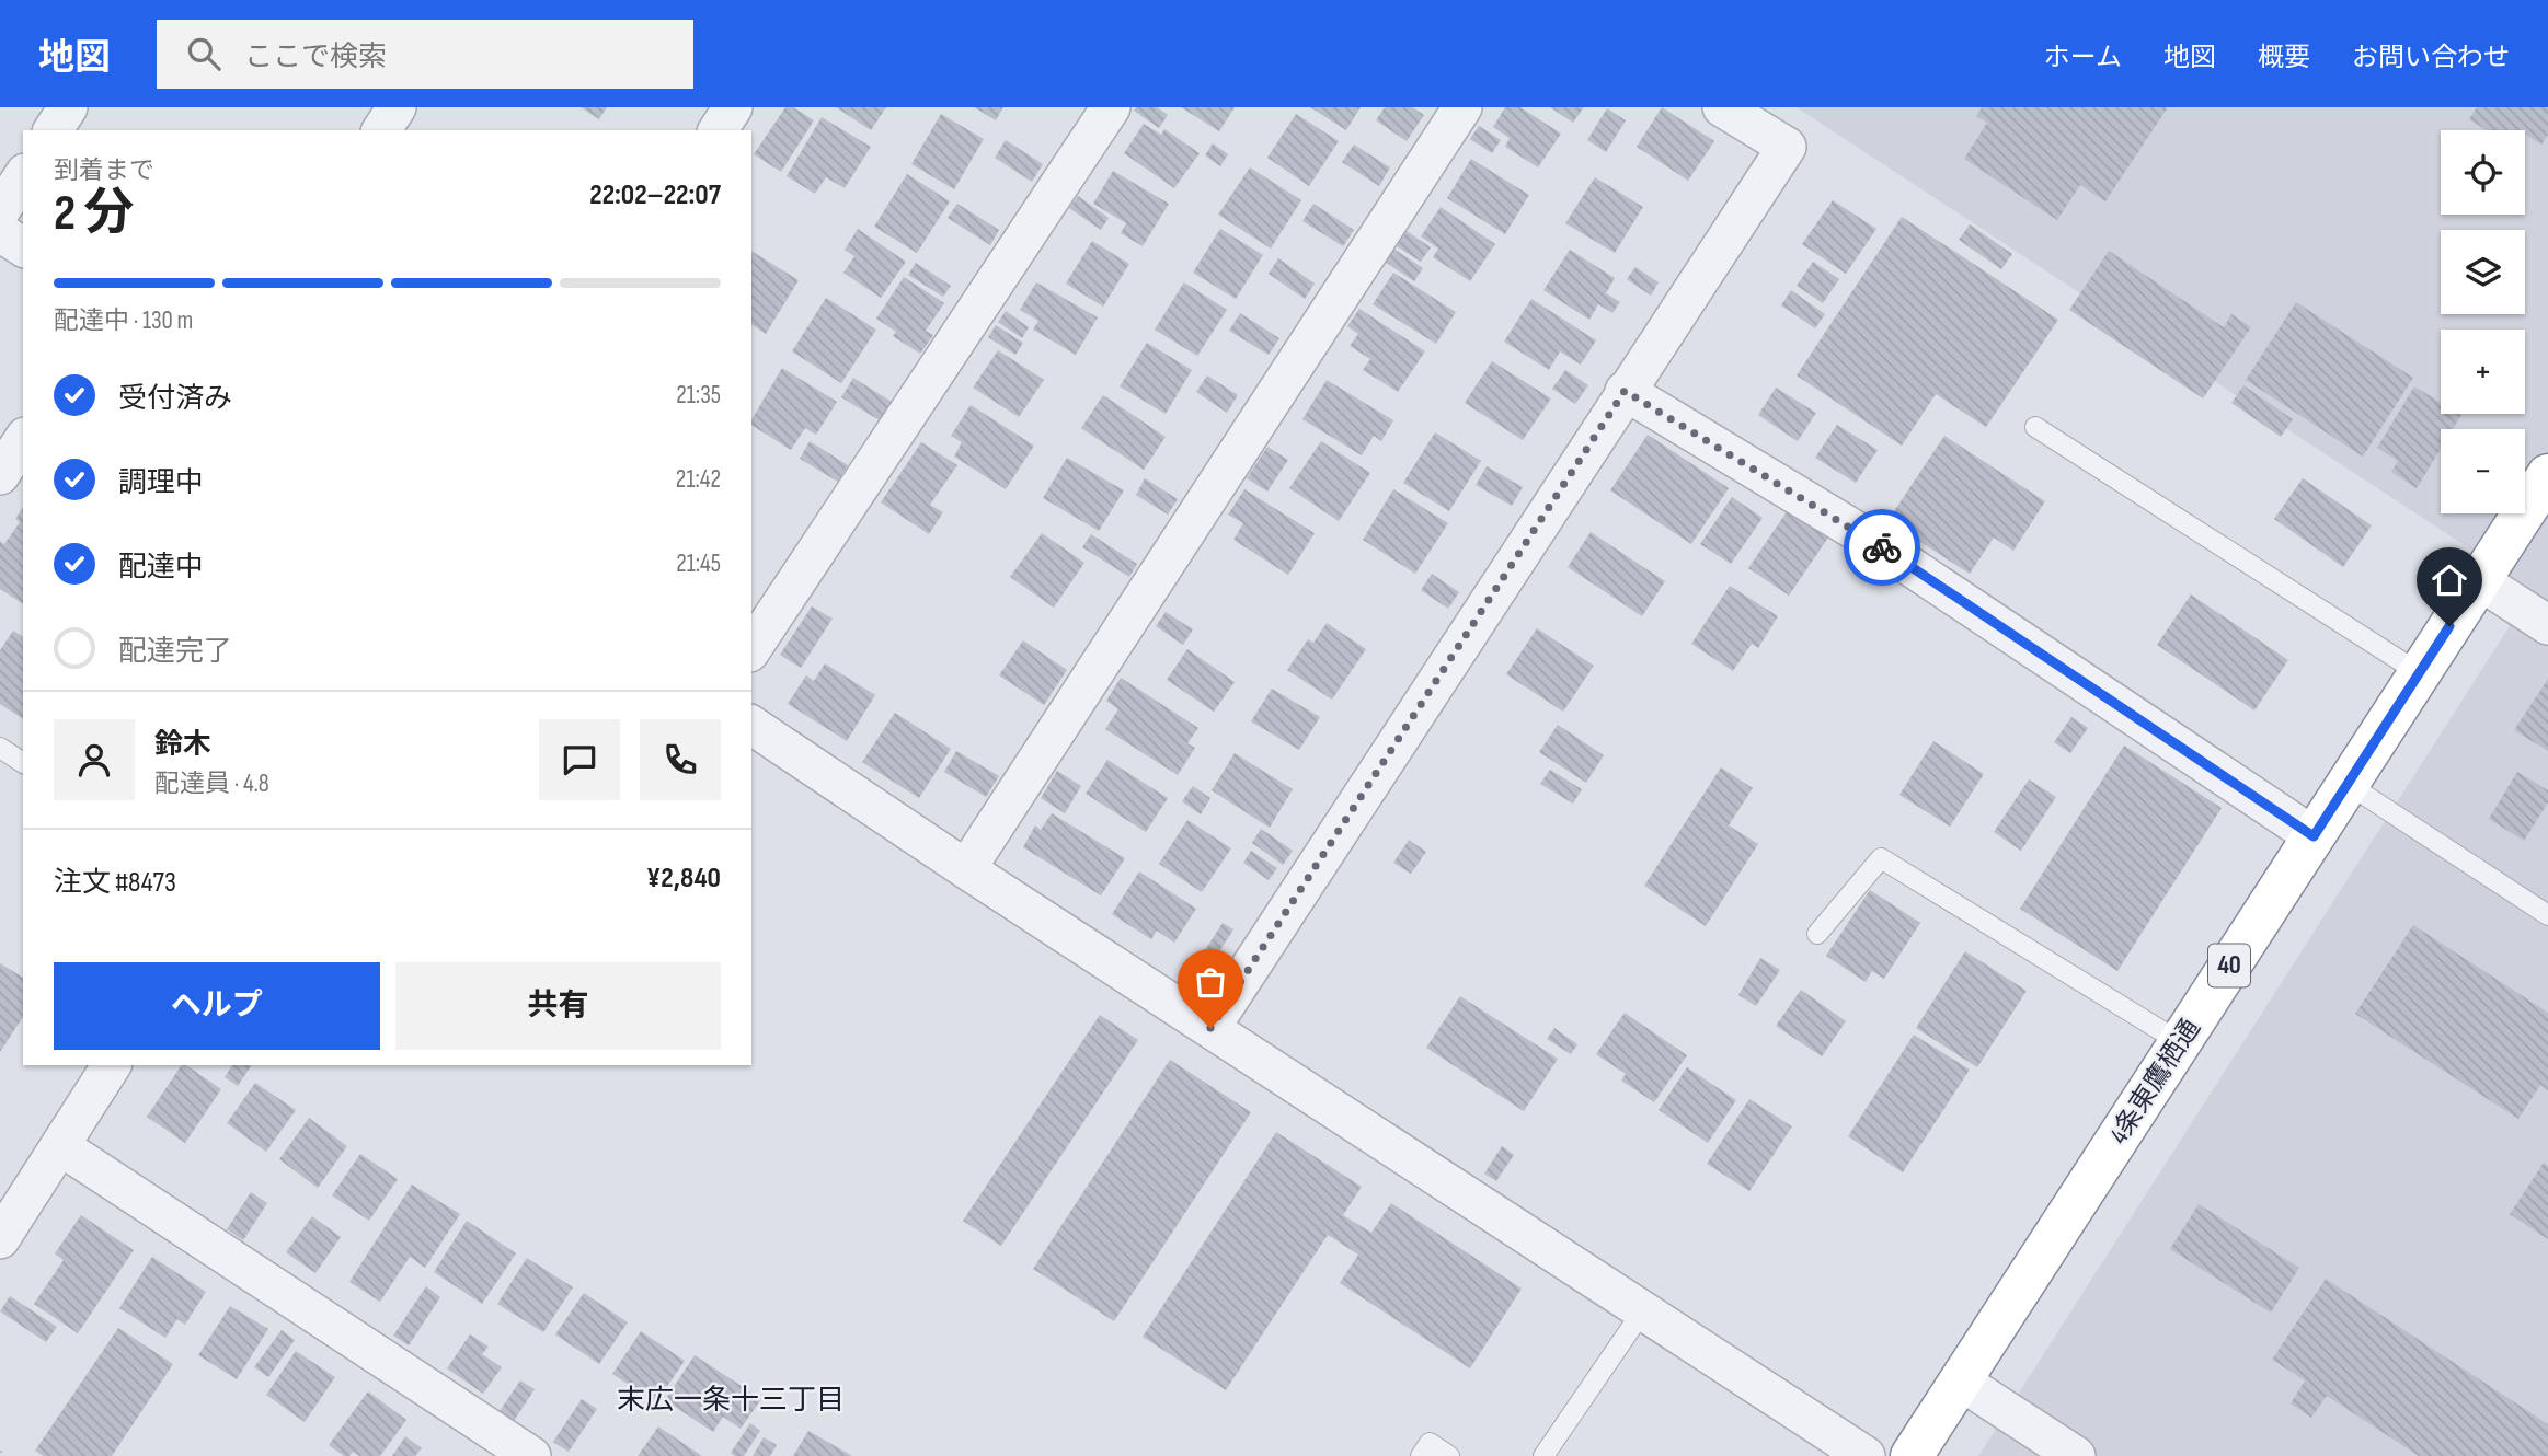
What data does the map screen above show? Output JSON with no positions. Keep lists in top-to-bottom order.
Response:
{
  "streets": {
    "highway": ["40", "4条東鷹栖通"]
  },
  "districts": ["末広一条十三丁目"],
  "page": {
    "header": "地図",
    "search": "ここで検索",
    "nav": [
      "ホーム",
      "地図",
      "概要",
      "お問い合わせ"
    ],
    "map_buttons": ["+", "−"],
    "heading": ["2 分", "到着まで", "22:02–22:07"],
    "panel": [
      "鈴木",
      "配達員 · 4.8",
      "注文 #8473",
      "¥2,840"
    ],
    "bar": "配達中 · 130 m",
    "list": [
      ["受付済み", "21:35"],
      ["調理中", "21:42"],
      ["配達中", "21:45"],
      "配達完了"
    ],
    "buttons": ["ヘルプ", "共有"]
  }
}
